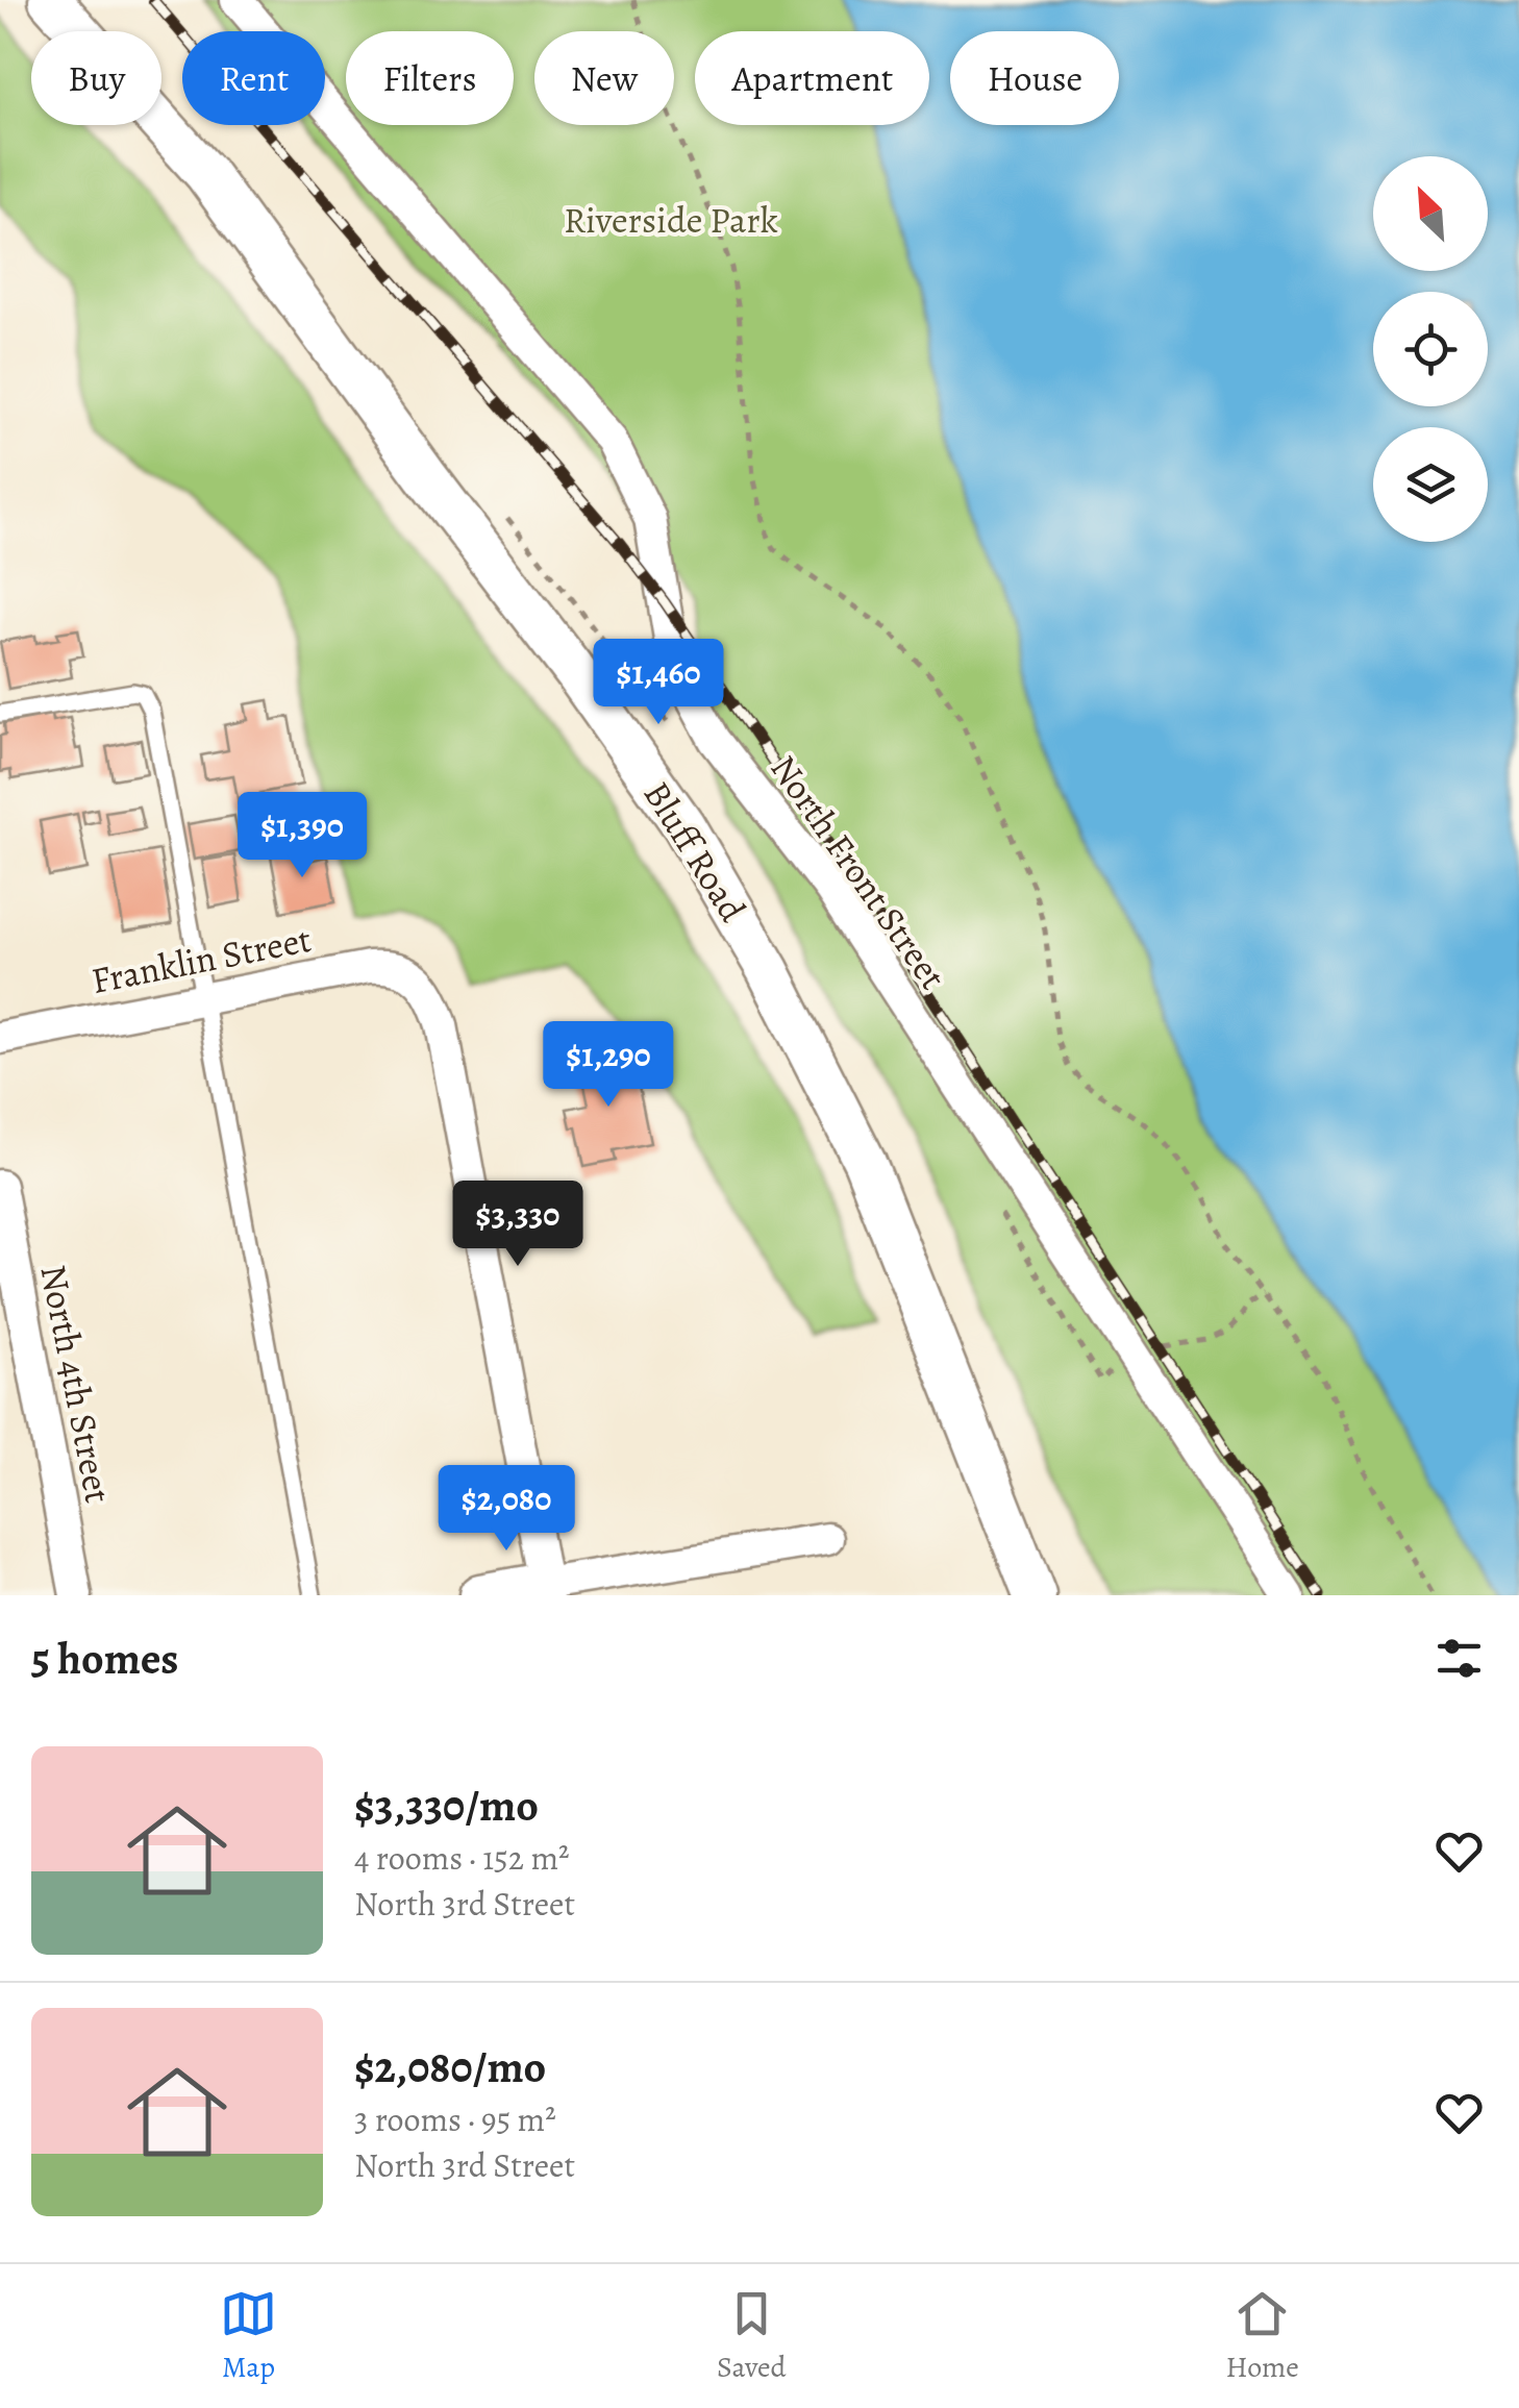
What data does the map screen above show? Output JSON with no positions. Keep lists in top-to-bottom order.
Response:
{
  "streets": {
    "main road": ["Bluff Road"],
    "street": ["North Front Street", "Franklin Street", "North 4th Street"]
  },
  "parks": ["Riverside Park"],
  "north": "top left",
  "page": {
    "chip": [
      "Buy",
      "Rent",
      "Filters",
      "New",
      "Apartment",
      "House"
    ],
    "price": [
      "$1,460",
      "$1,390",
      "$1,290",
      "$3,330",
      "$2,080"
    ],
    "heading": "5 homes",
    "list": [
      {
        "name": "$3,330/mo",
        "note": "4 rooms · 152 m² · North 3rd Street"
      },
      {
        "name": "$2,080/mo",
        "note": "3 rooms · 95 m² · North 3rd Street"
      }
    ],
    "tabs": ["Map", "Saved", "Home"]
  }
}
